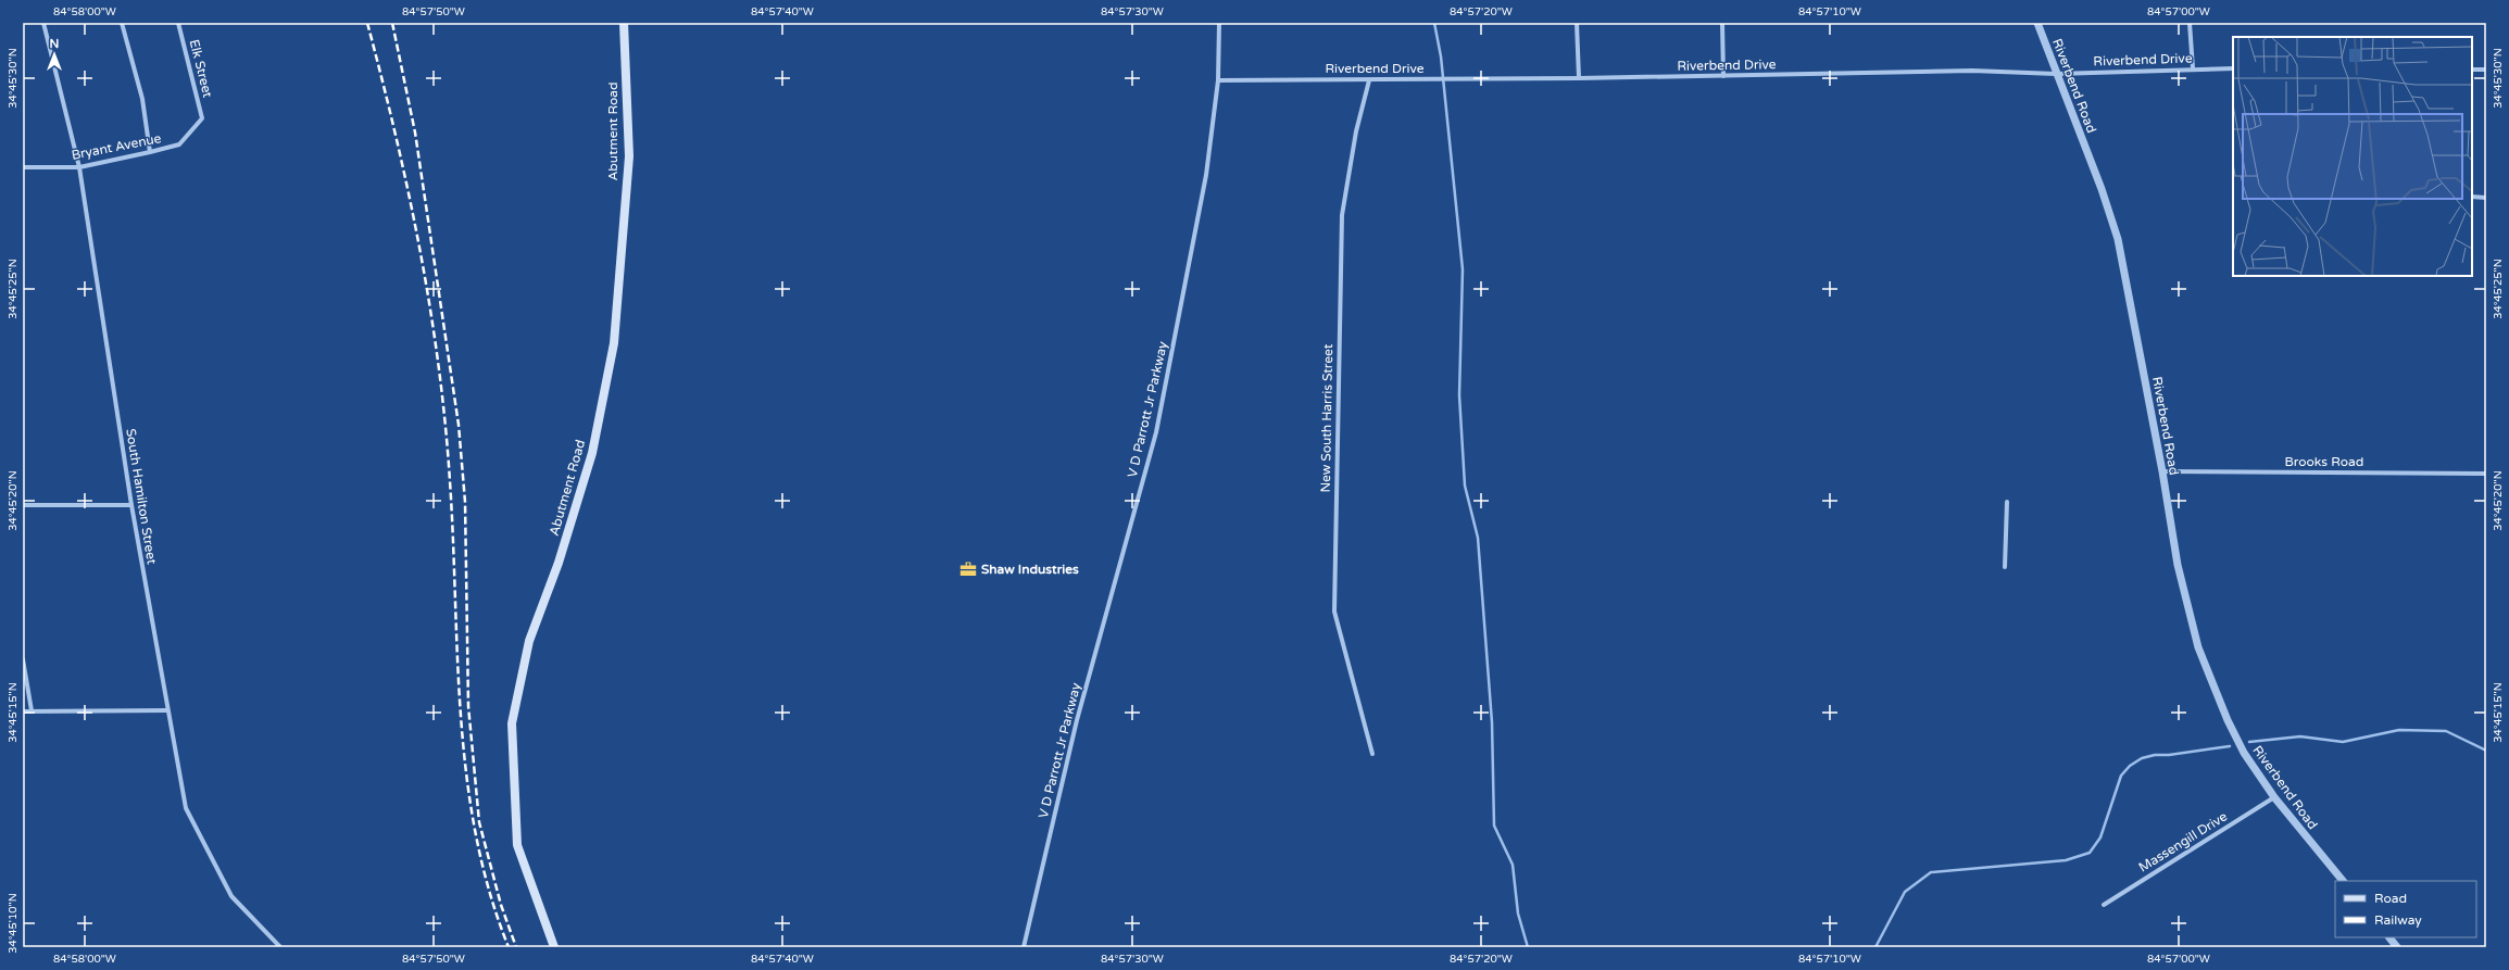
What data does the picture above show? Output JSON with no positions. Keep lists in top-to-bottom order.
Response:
{
  "streets": {
    "main road": ["Abutment Road"],
    "street": [
      "Riverbend Drive",
      "Elk Street",
      "Riverbend Road",
      "Bryant Avenue",
      "V D Parrott Jr Parkway",
      "New South Harris Street",
      "Brooks Road",
      "South Hamilton Street",
      "Massengill Drive"
    ]
  },
  "crossings": [
    ["Riverbend Drive", "Riverbend Road"],
    ["Riverbend Drive", "V D Parrott Jr Parkway"],
    ["Riverbend Drive", "New South Harris Street"],
    ["Elk Street", "Bryant Avenue"],
    ["Riverbend Road", "Brooks Road"],
    ["Riverbend Road", "Massengill Drive"],
    ["Bryant Avenue", "South Hamilton Street"]
  ],
  "places": {
    "office": ["Shaw Industries"]
  },
  "legend": ["Road", "Railway"],
  "north": "top",
  "coordinates": [
    "84°58'00\"W",
    "84°57'50\"W",
    "84°57'40\"W",
    "84°57'30\"W",
    "84°57'20\"W",
    "84°57'10\"W",
    "84°57'00\"W",
    "34°45'30\"N",
    "34°45'25\"N",
    "34°45'20\"N",
    "34°45'15\"N",
    "34°45'10\"N"
  ]
}
